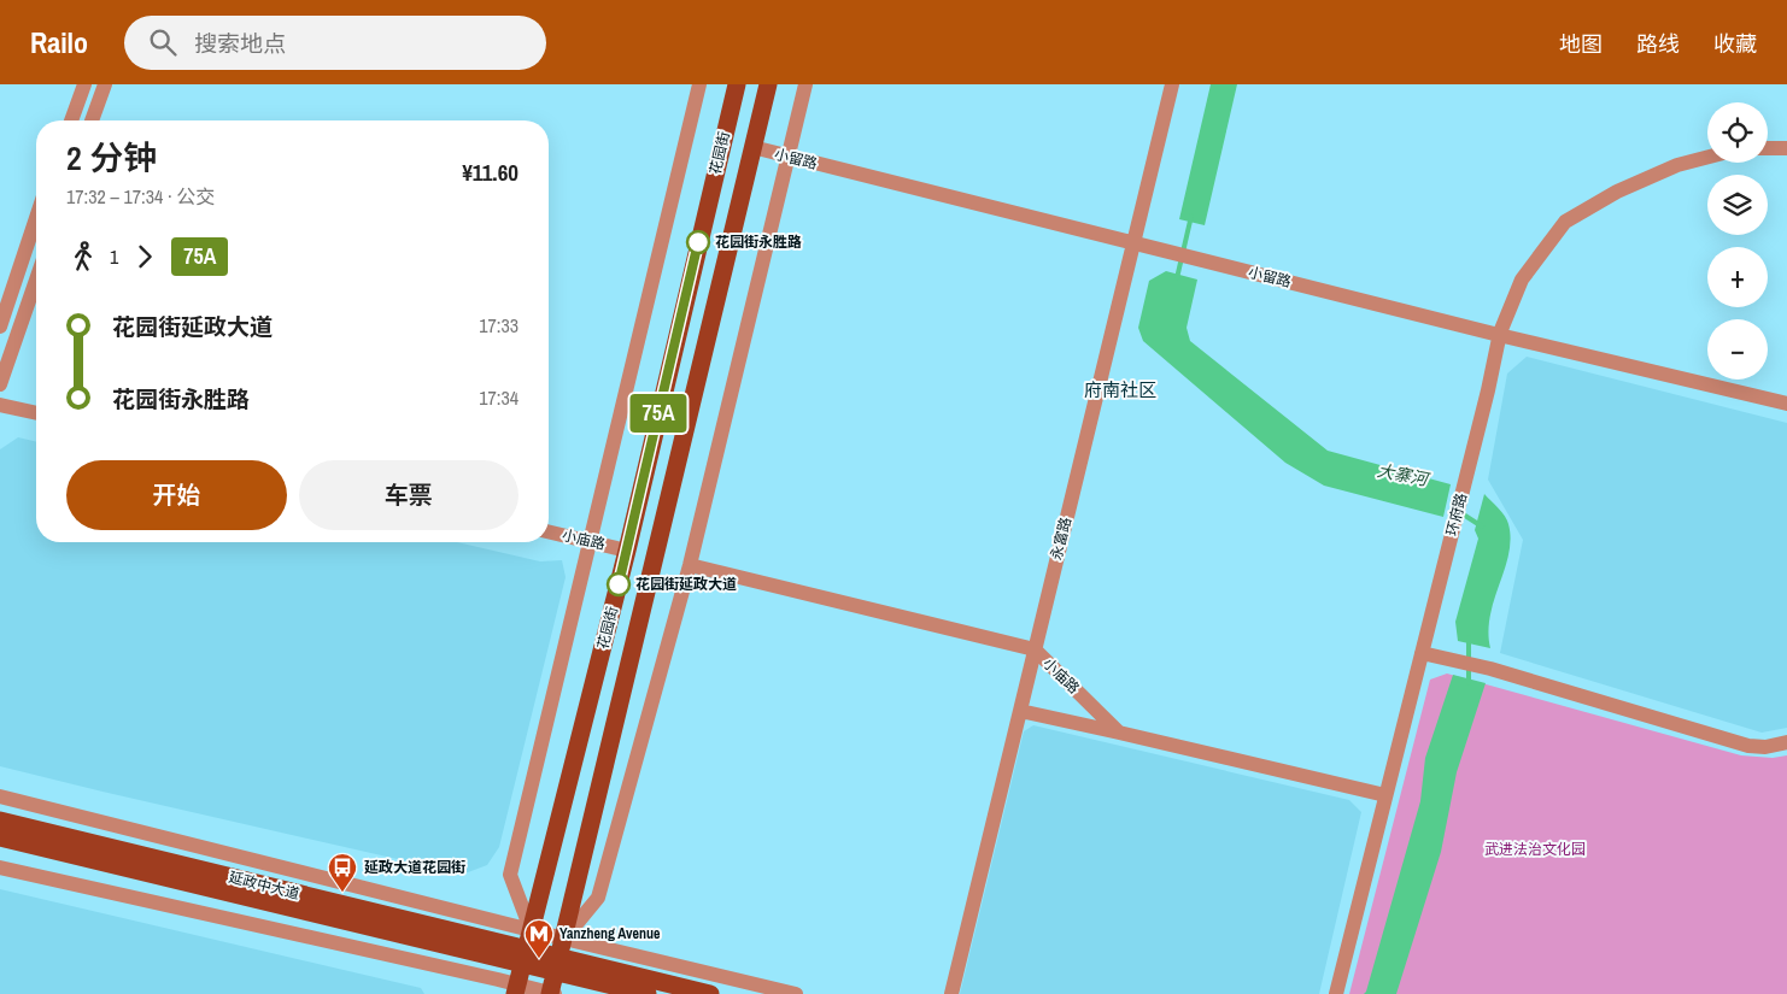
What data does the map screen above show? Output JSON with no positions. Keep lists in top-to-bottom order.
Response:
{
  "streets": {
    "main road": ["花园街", "延政中大道"],
    "street": [
      "小留路",
      "环府路",
      "永富路",
      "小庙路"
    ]
  },
  "crossings": [
    ["花园街", "小留路"],
    ["花园街", "小庙路"],
    ["花园街", "延政中大道"],
    ["小留路", "环府路"],
    ["小留路", "永富路"],
    ["永富路", "小庙路"]
  ],
  "districts": ["府南社区"],
  "water": ["大寨河"],
  "parks": ["武进法治文化园"],
  "places": {
    "other": ["花园街永胜路", "花园街延政大道"],
    "bus stop": ["延政大道花园街"],
    "metro station": ["Yanzheng Avenue"]
  },
  "lines": ["bus line 75A"],
  "page": {
    "header": "Railo",
    "search": "搜索地点",
    "nav": ["地图", "路线", "收藏"],
    "on_map": "75A",
    "map_buttons": ["+", "−"],
    "heading": ["2 分钟", "17:32 – 17:34 · 公交", "¥11.60"],
    "legs": ["1", "75A"],
    "list": [
      {
        "name": "花园街延政大道",
        "value": "17:33"
      },
      {
        "name": "花园街永胜路",
        "value": "17:34"
      }
    ],
    "buttons": ["开始", "车票"]
  }
}
